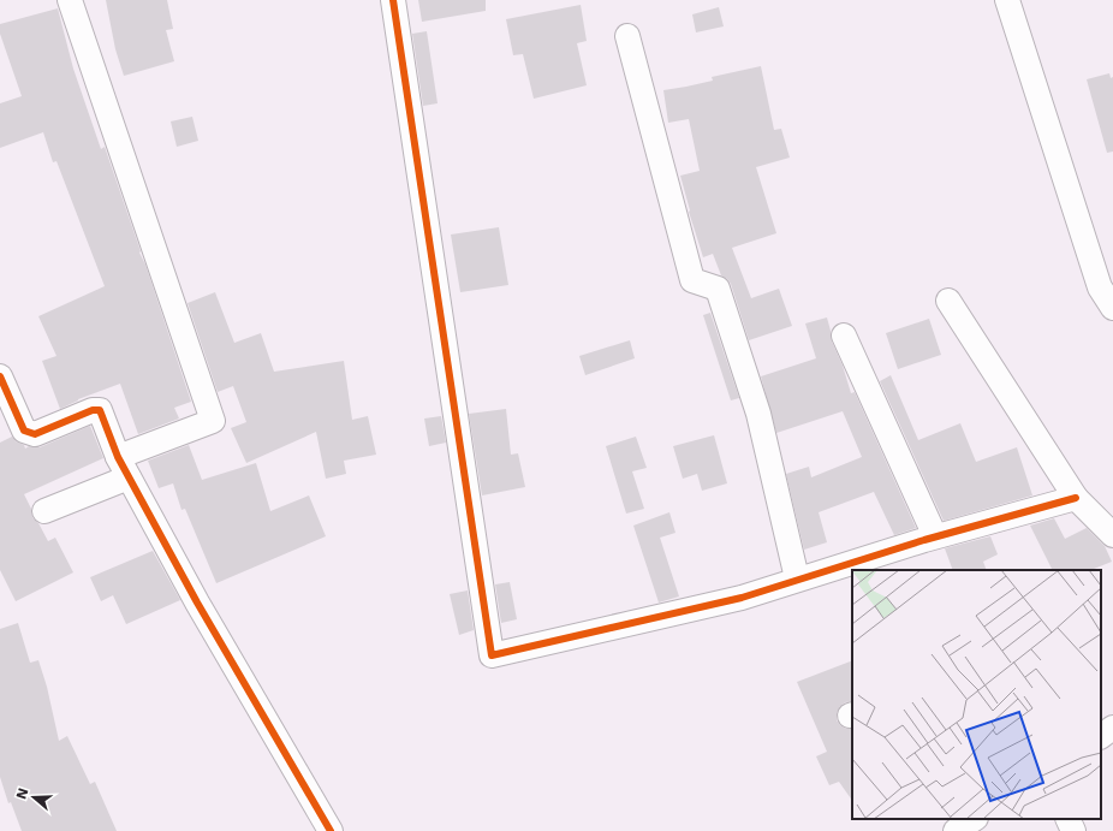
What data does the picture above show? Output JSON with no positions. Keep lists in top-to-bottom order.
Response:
{
  "north": "left"
}
